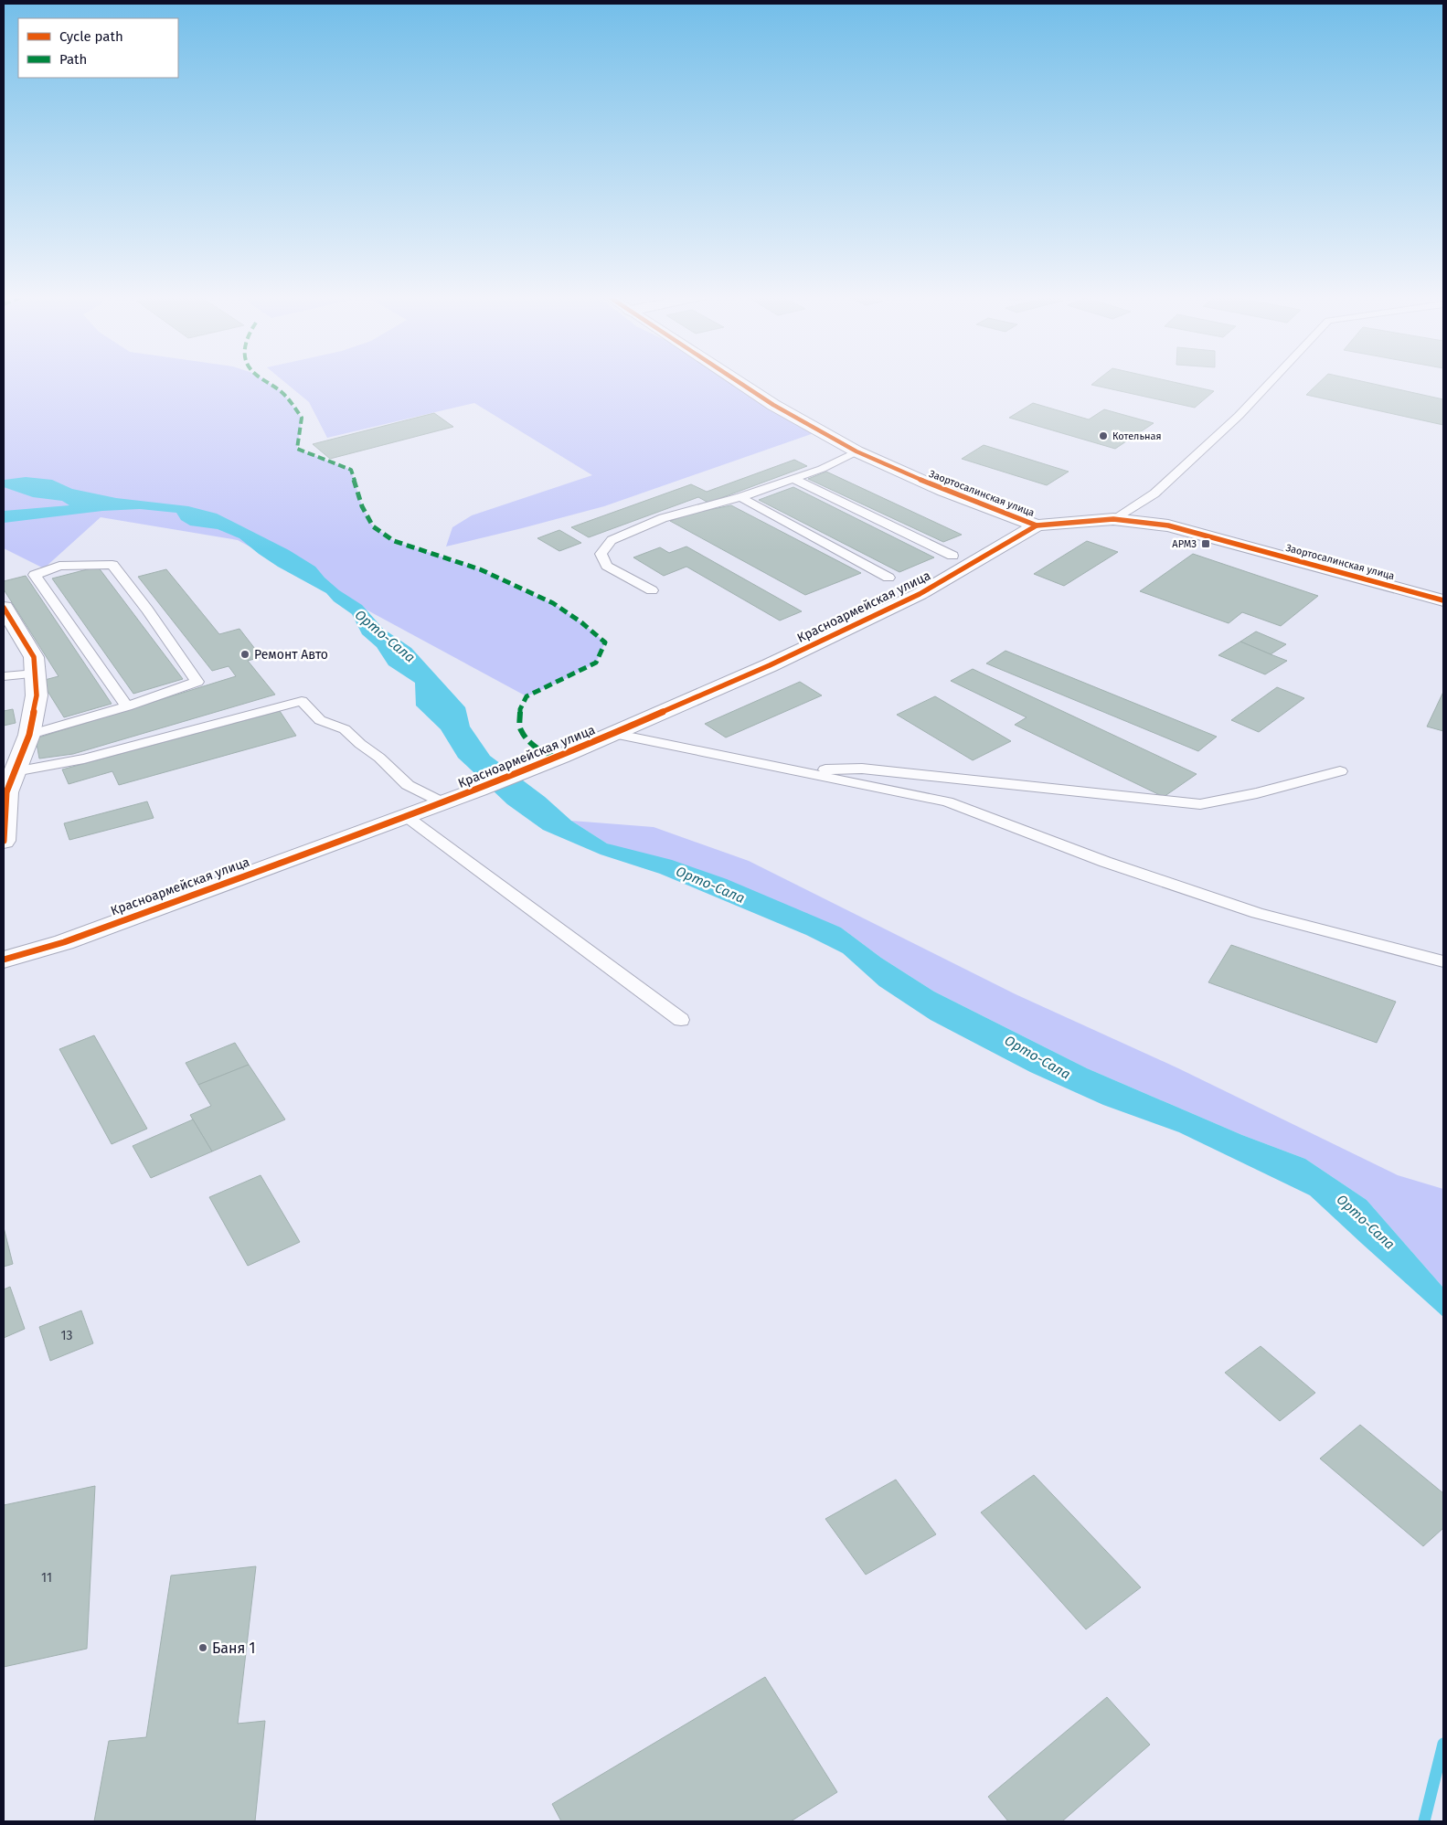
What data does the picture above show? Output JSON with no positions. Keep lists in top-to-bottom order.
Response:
{
  "streets": {
    "street": ["Заортосалинская улица", "Красноармейская улица"]
  },
  "crossings": [
    ["Заортосалинская улица", "Красноармейская улица"]
  ],
  "water": ["Орто-Сала"],
  "places": {
    "other": ["Котельная", "Ремонт Авто", "Баня 1"],
    "transit": ["АРМЗ"]
  },
  "house_numbers": ["13", "11"],
  "legend": ["Cycle path", "Path"]
}
